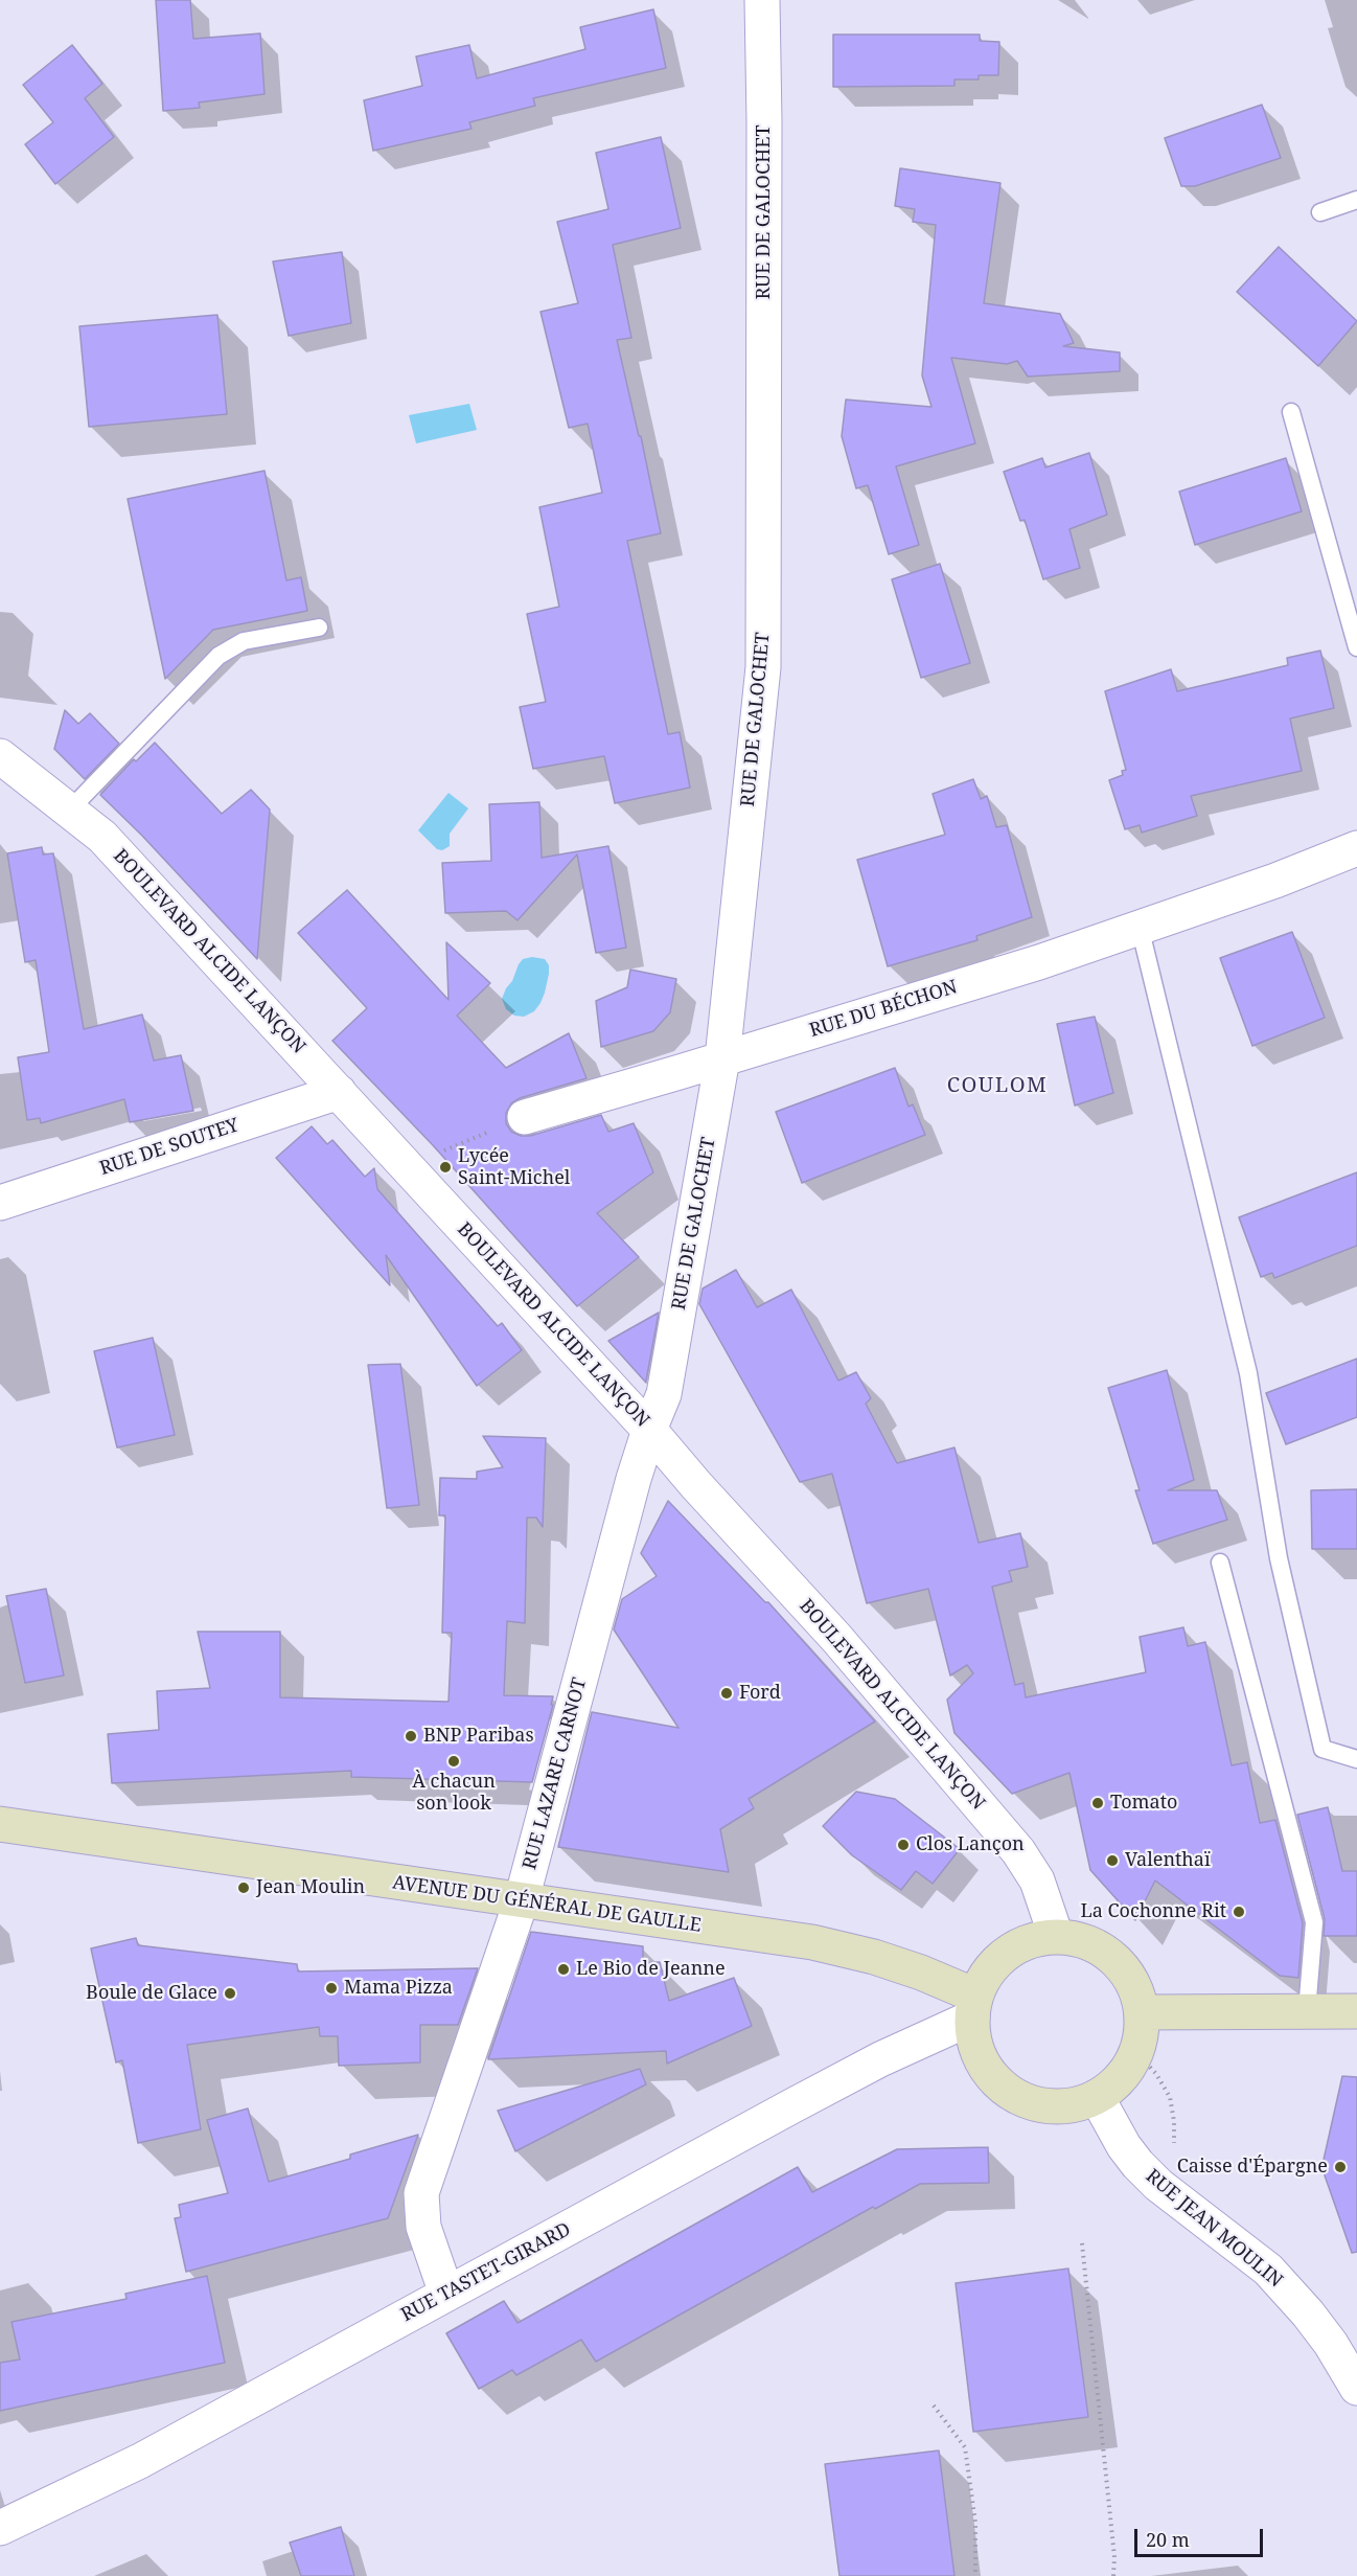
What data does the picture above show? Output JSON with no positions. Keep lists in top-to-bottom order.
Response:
{
  "streets": {
    "main road": ["AVENUE DU GÉNÉRAL DE GAULLE"],
    "street": [
      "RUE DE GALOCHET",
      "BOULEVARD ALCIDE LANÇON",
      "RUE DU BÉCHON",
      "RUE DE SOUTEY",
      "RUE LAZARE CARNOT",
      "RUE JEAN MOULIN",
      "RUE TASTET-GIRARD"
    ]
  },
  "crossings": [
    ["RUE DE GALOCHET", "BOULEVARD ALCIDE LANÇON"],
    ["RUE DE GALOCHET", "RUE DU BÉCHON"],
    ["RUE DE GALOCHET", "RUE LAZARE CARNOT"],
    ["BOULEVARD ALCIDE LANÇON", "RUE DE SOUTEY"],
    ["BOULEVARD ALCIDE LANÇON", "RUE LAZARE CARNOT"],
    ["BOULEVARD ALCIDE LANÇON", "AVENUE DU GÉNÉRAL DE GAULLE"],
    ["BOULEVARD ALCIDE LANÇON", "RUE JEAN MOULIN"],
    ["BOULEVARD ALCIDE LANÇON", "RUE TASTET-GIRARD"],
    ["RUE LAZARE CARNOT", "AVENUE DU GÉNÉRAL DE GAULLE"],
    ["RUE LAZARE CARNOT", "RUE TASTET-GIRARD"],
    ["AVENUE DU GÉNÉRAL DE GAULLE", "RUE JEAN MOULIN"],
    ["AVENUE DU GÉNÉRAL DE GAULLE", "RUE TASTET-GIRARD"],
    ["RUE JEAN MOULIN", "RUE TASTET-GIRARD"]
  ],
  "districts": ["COULOM"],
  "places": [
    "Lycée Saint-Michel",
    "Ford",
    "BNP Paribas",
    "À chacun son look",
    "Tomato",
    "Clos Lançon",
    "Valenthaï",
    "Jean Moulin",
    "La Cochonne Rit",
    "Le Bio de Jeanne",
    "Mama Pizza",
    "Boule de Glace",
    "Caisse d'Épargne"
  ],
  "scale_bar": "20 m"
}
